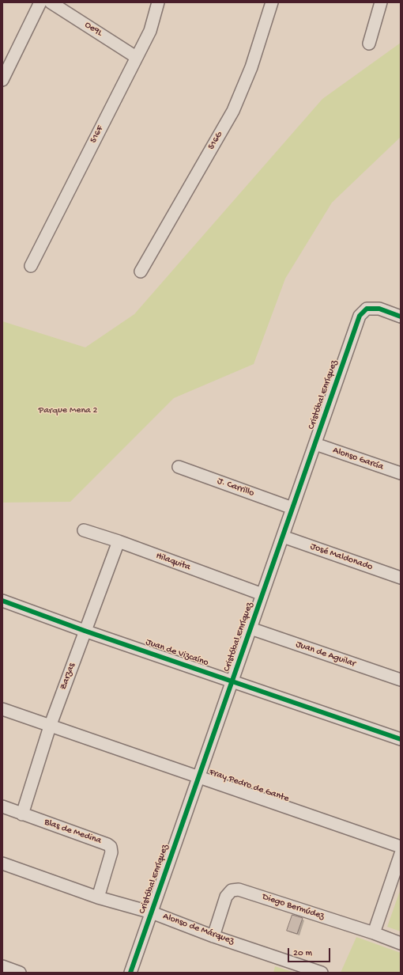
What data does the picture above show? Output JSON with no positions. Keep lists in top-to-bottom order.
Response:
{
  "streets": {
    "street": [
      "Oe9L",
      "S16F",
      "S16G",
      "Cristóbal Enríquez",
      "Alonso García",
      "J. Carrillo",
      "José Maldonado",
      "Hilaquita",
      "Juan de Vizcaíno",
      "Juan de Aguilar",
      "Zarzas",
      "Fray Pedro de Gante",
      "Blas de Medina",
      "Diego Bermúdez",
      "Alonso de Márquez"
    ]
  },
  "crossings": [
    ["Oe9L", "S16F"],
    ["Cristóbal Enríquez", "Alonso García"],
    ["Cristóbal Enríquez", "J. Carrillo"],
    ["Cristóbal Enríquez", "José Maldonado"],
    ["Cristóbal Enríquez", "Hilaquita"],
    ["Cristóbal Enríquez", "Juan de Vizcaíno"],
    ["Cristóbal Enríquez", "Juan de Aguilar"],
    ["Cristóbal Enríquez", "Fray Pedro de Gante"],
    ["Cristóbal Enríquez", "Alonso de Márquez"],
    ["Hilaquita", "Zarzas"],
    ["Juan de Vizcaíno", "Zarzas"],
    ["Zarzas", "Fray Pedro de Gante"],
    ["Zarzas", "Blas de Medina"],
    ["Blas de Medina", "Alonso de Márquez"],
    ["Diego Bermúdez", "Alonso de Márquez"]
  ],
  "parks": ["Parque Mena 2"],
  "scale_bar": "20 m"
}
